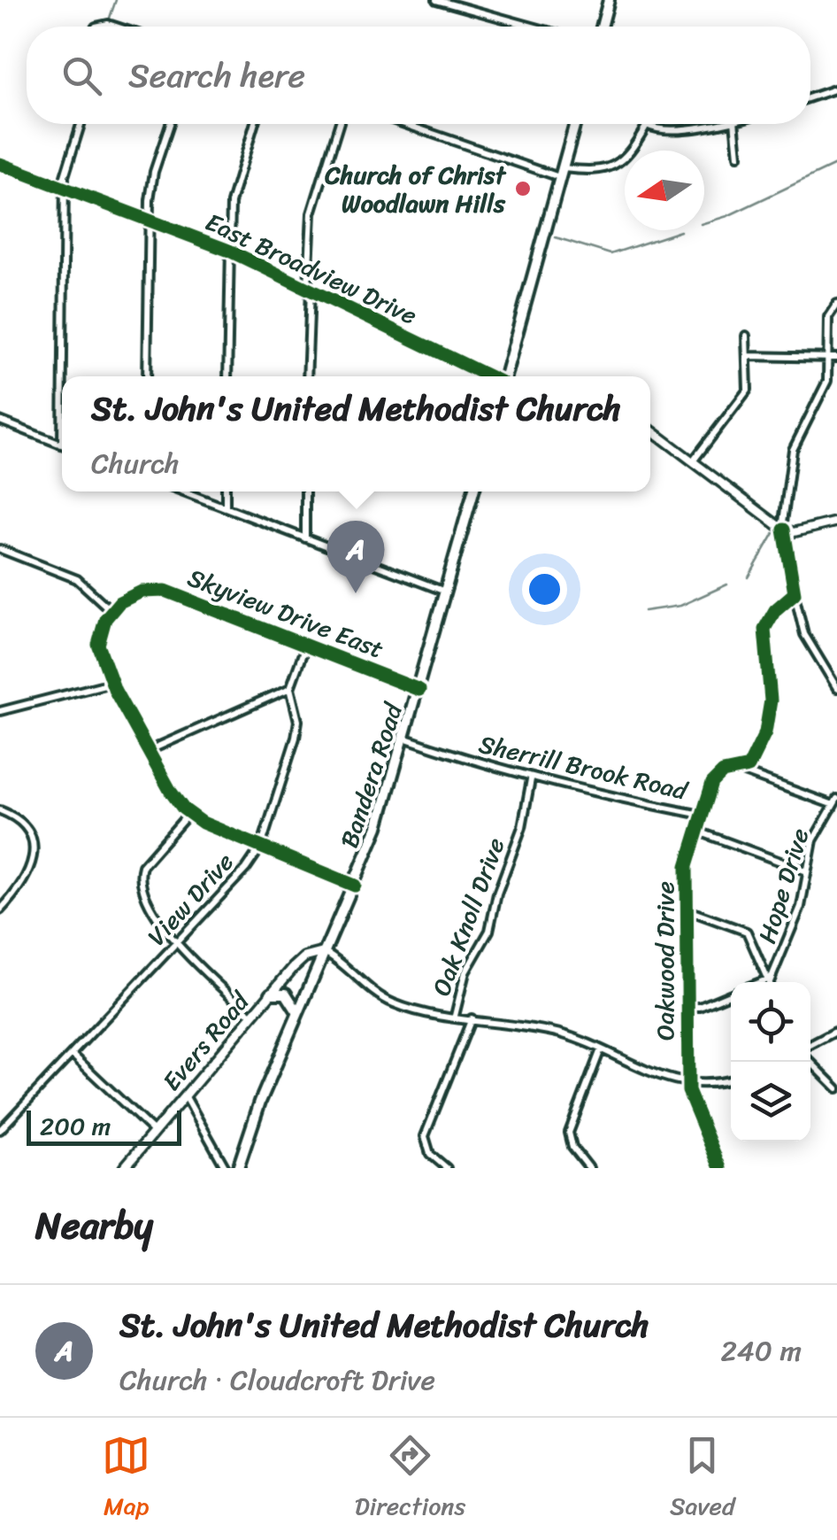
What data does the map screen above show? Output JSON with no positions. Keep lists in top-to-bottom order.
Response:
{
  "streets": {
    "main road": ["Bandera Road", "Evers Road"],
    "street": [
      "East Broadview Drive",
      "Skyview Drive East",
      "Sherrill Brook Road",
      "Hope Drive",
      "View Drive",
      "Oak Knoll Drive",
      "Oakwood Drive"
    ]
  },
  "crossings": [
    ["Skyview Drive East", "Bandera Road"],
    ["Skyview Drive East", "View Drive"],
    ["Sherrill Brook Road", "Bandera Road"],
    ["Sherrill Brook Road", "Oak Knoll Drive"],
    ["Sherrill Brook Road", "Oakwood Drive"],
    ["Bandera Road", "Evers Road"]
  ],
  "places": ["Church of Christ Woodlawn Hills"],
  "scale_bar": "200 m",
  "north": "left",
  "page": {
    "search": "Search here",
    "popup": ["St. John's United Methodist Church", "Church"],
    "pins": "A",
    "scale": "200 m",
    "heading": "Nearby",
    "list": [
      {
        "mark": "A",
        "name": "St. John's United Methodist Church",
        "note": "Church · Cloudcroft Drive",
        "value": "240 m"
      }
    ],
    "nav": ["Map", "Directions", "Saved"]
  }
}
